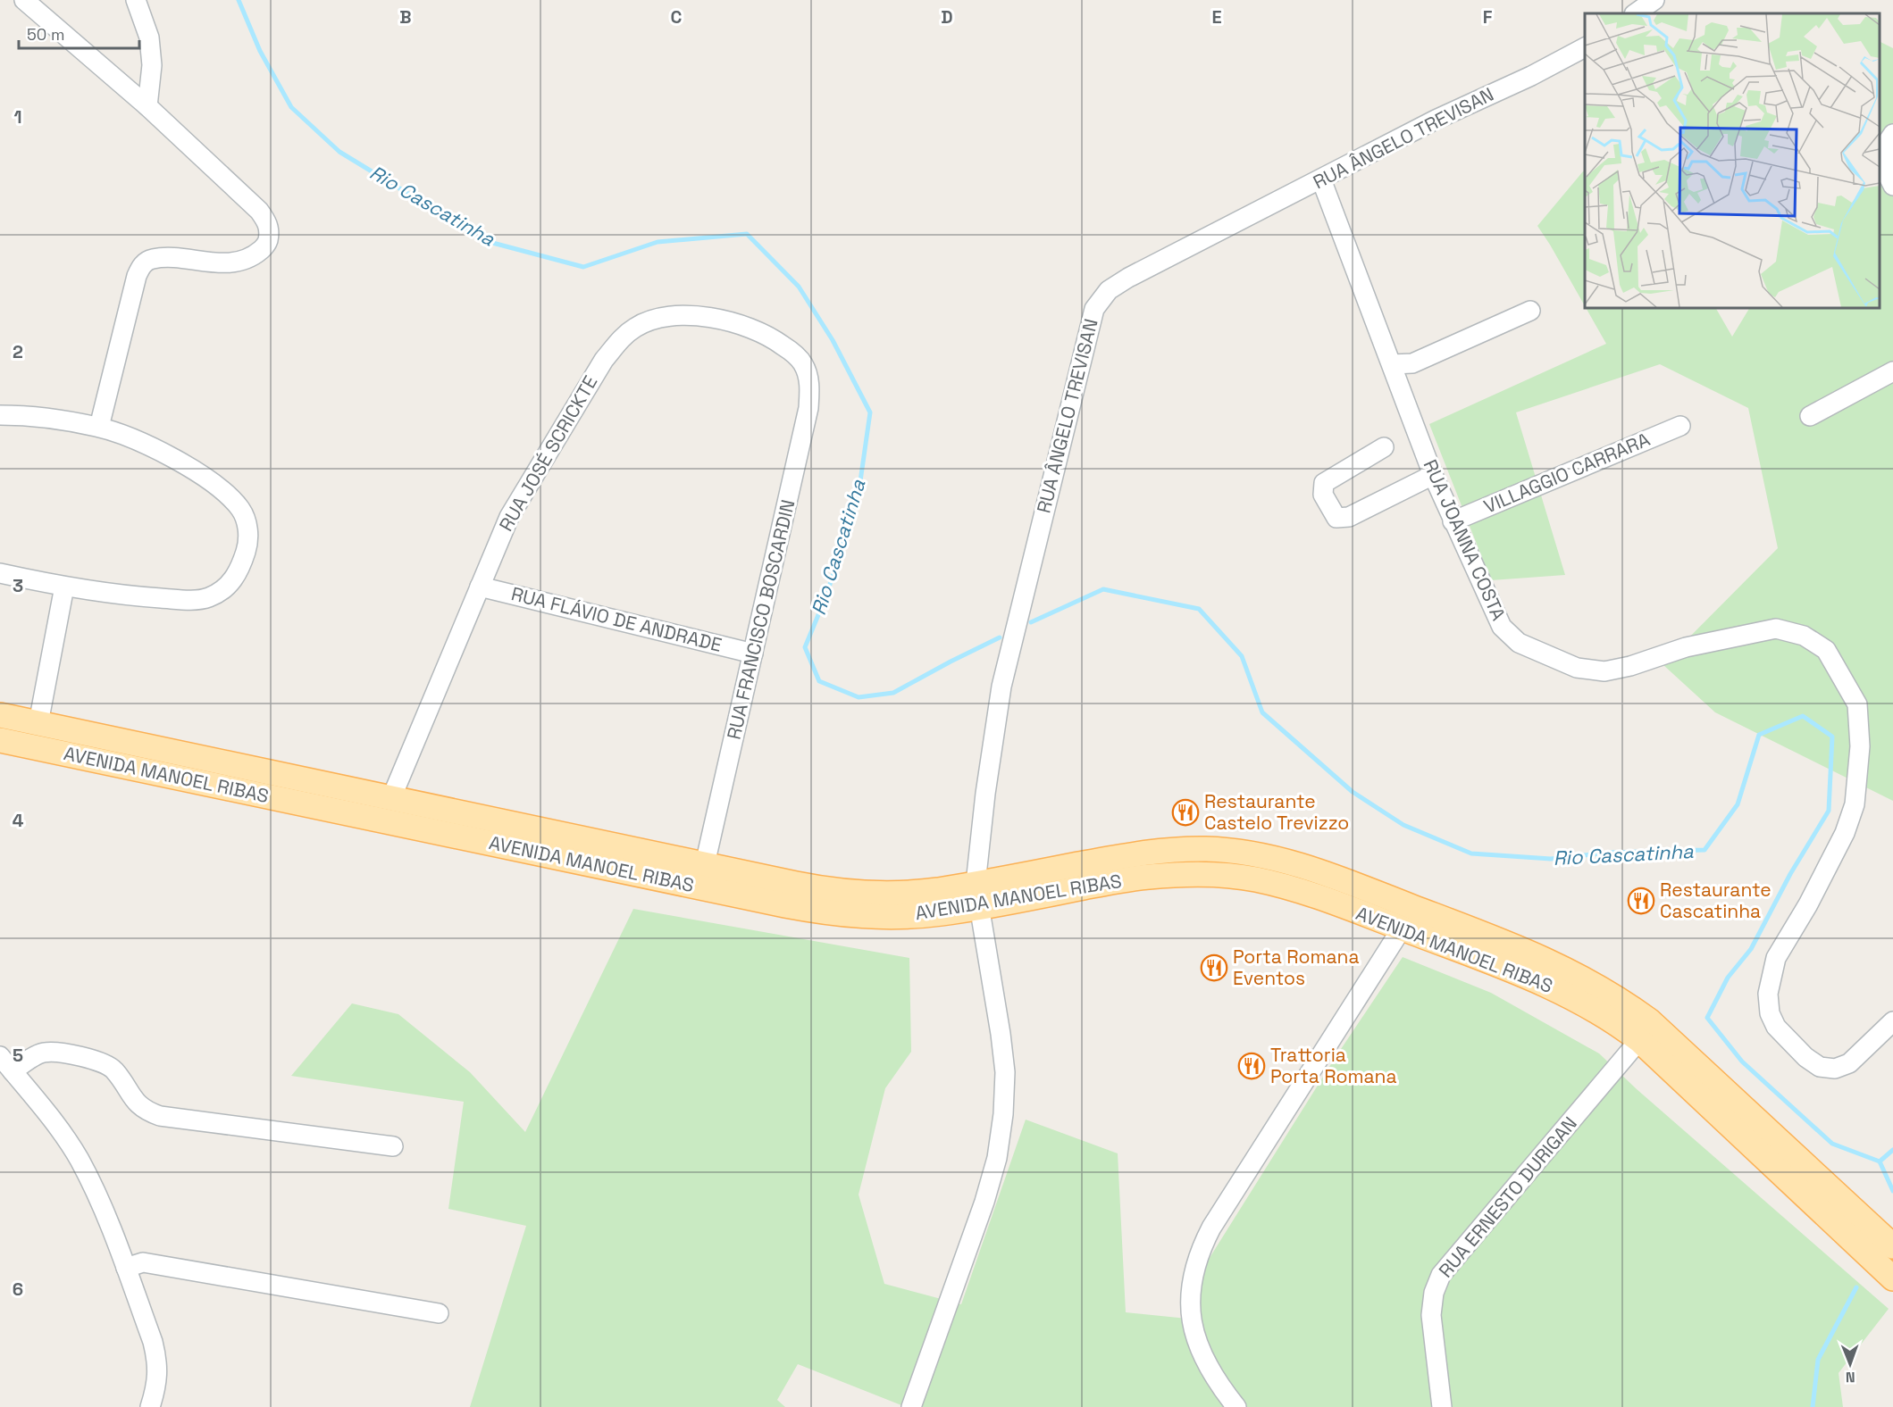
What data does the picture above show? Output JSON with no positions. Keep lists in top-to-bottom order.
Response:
{
  "streets": {
    "main road": ["AVENIDA MANOEL RIBAS"],
    "street": [
      "RUA ÂNGELO TREVISAN",
      "RUA JOSÉ SCRICKTE",
      "VILLAGGIO CARRARA",
      "RUA JOANNA COSTA",
      "RUA FLÁVIO DE ANDRADE",
      "RUA FRANCISCO BOSCARDIN",
      "RUA ERNESTO DURIGAN"
    ]
  },
  "crossings": [
    ["RUA ÂNGELO TREVISAN", "RUA JOANNA COSTA"],
    ["RUA ÂNGELO TREVISAN", "AVENIDA MANOEL RIBAS"],
    ["RUA JOSÉ SCRICKTE", "RUA FLÁVIO DE ANDRADE"],
    ["RUA JOSÉ SCRICKTE", "RUA FRANCISCO BOSCARDIN"],
    ["RUA JOSÉ SCRICKTE", "AVENIDA MANOEL RIBAS"],
    ["VILLAGGIO CARRARA", "RUA JOANNA COSTA"],
    ["RUA FLÁVIO DE ANDRADE", "RUA FRANCISCO BOSCARDIN"],
    ["RUA FRANCISCO BOSCARDIN", "AVENIDA MANOEL RIBAS"],
    ["AVENIDA MANOEL RIBAS", "RUA ERNESTO DURIGAN"]
  ],
  "water": ["Rio Cascatinha"],
  "places": {
    "restaurant": [
      "Restaurante Castelo Trevizzo",
      "Restaurante Cascatinha",
      "Porta Romana Eventos",
      "Trattoria Porta Romana"
    ]
  },
  "scale_bar": "50 m",
  "north": "bottom",
  "grid": {
    "columns": [
      "B",
      "C",
      "D",
      "E",
      "F"
    ],
    "rows": [
      "1",
      "2",
      "3",
      "4",
      "5",
      "6"
    ]
  }
}
